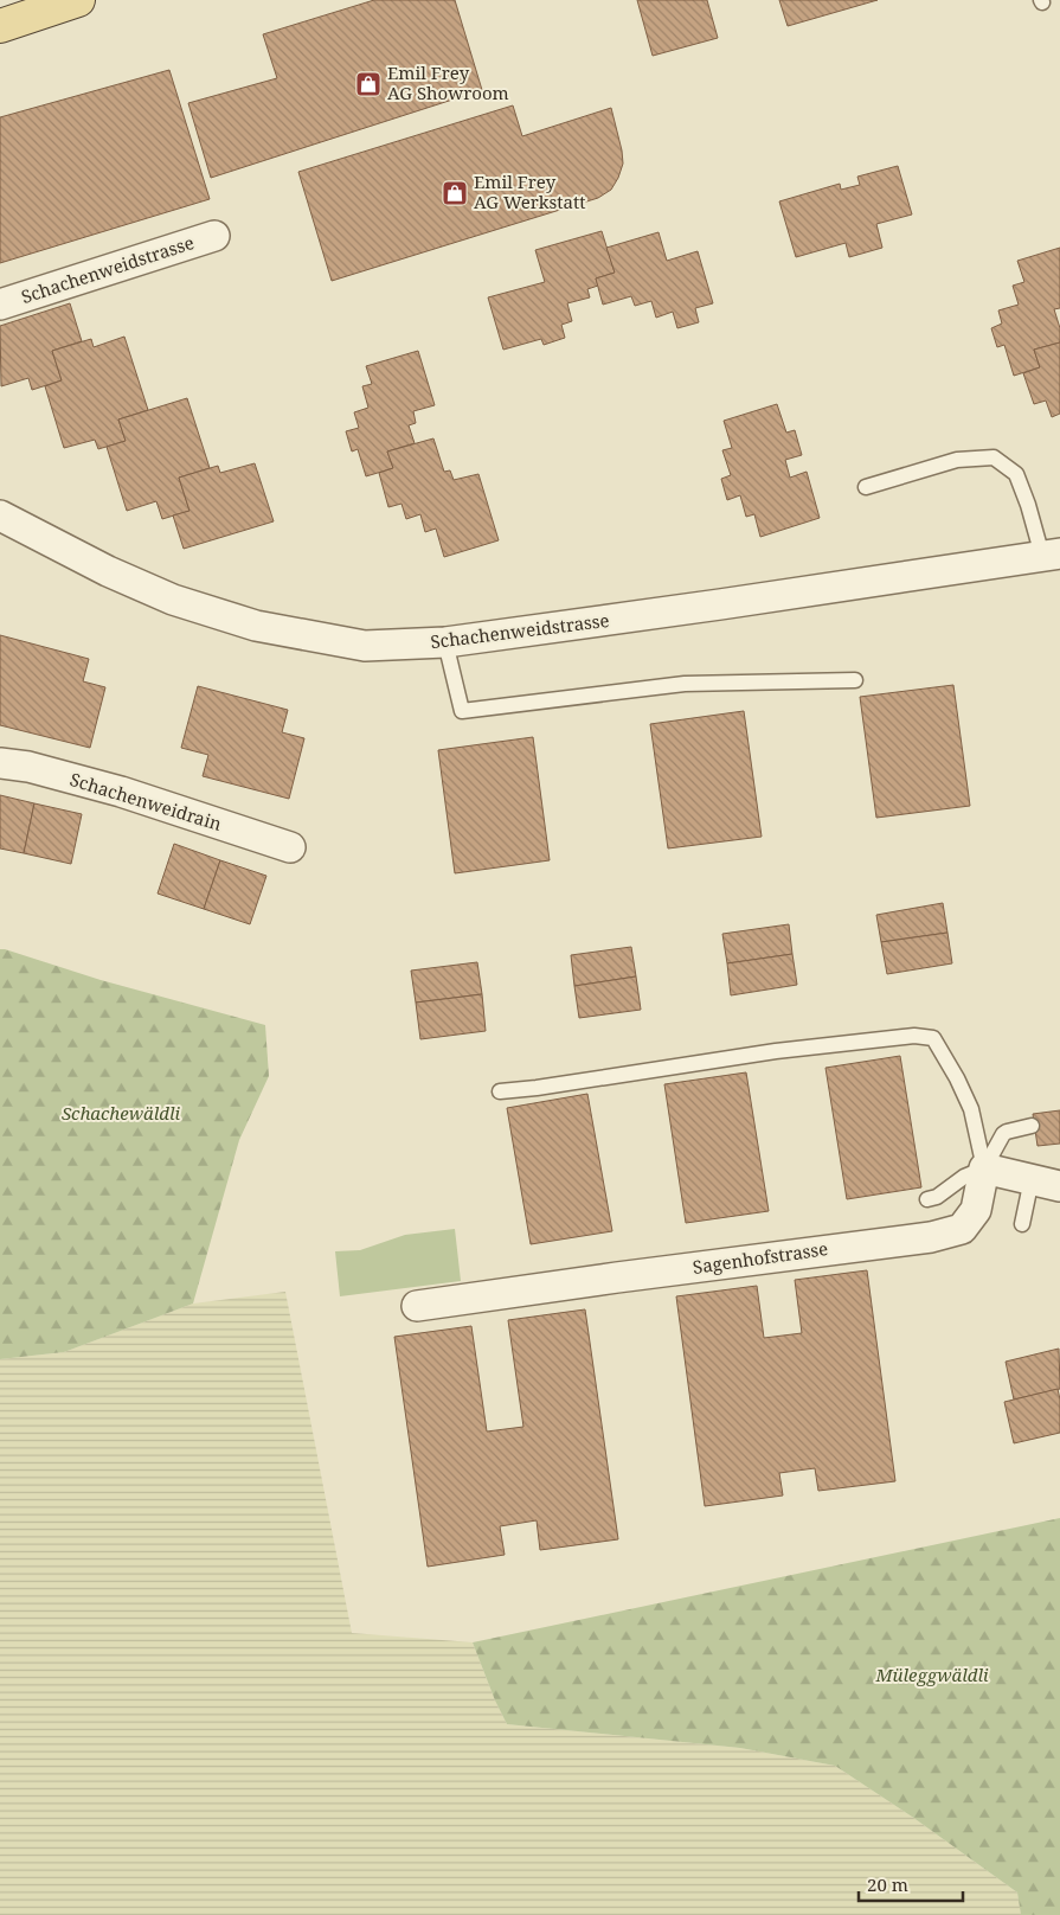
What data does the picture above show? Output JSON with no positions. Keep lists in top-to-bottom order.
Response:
{
  "streets": {
    "street": ["Schachenweidstrasse", "Schachenweidrain", "Sagenhofstrasse"]
  },
  "parks": ["Schachewäldli", "Müleggwäldli"],
  "places": {
    "shop": ["Emil Frey AG Showroom", "Emil Frey AG Werkstatt"]
  },
  "scale_bar": "20 m"
}
